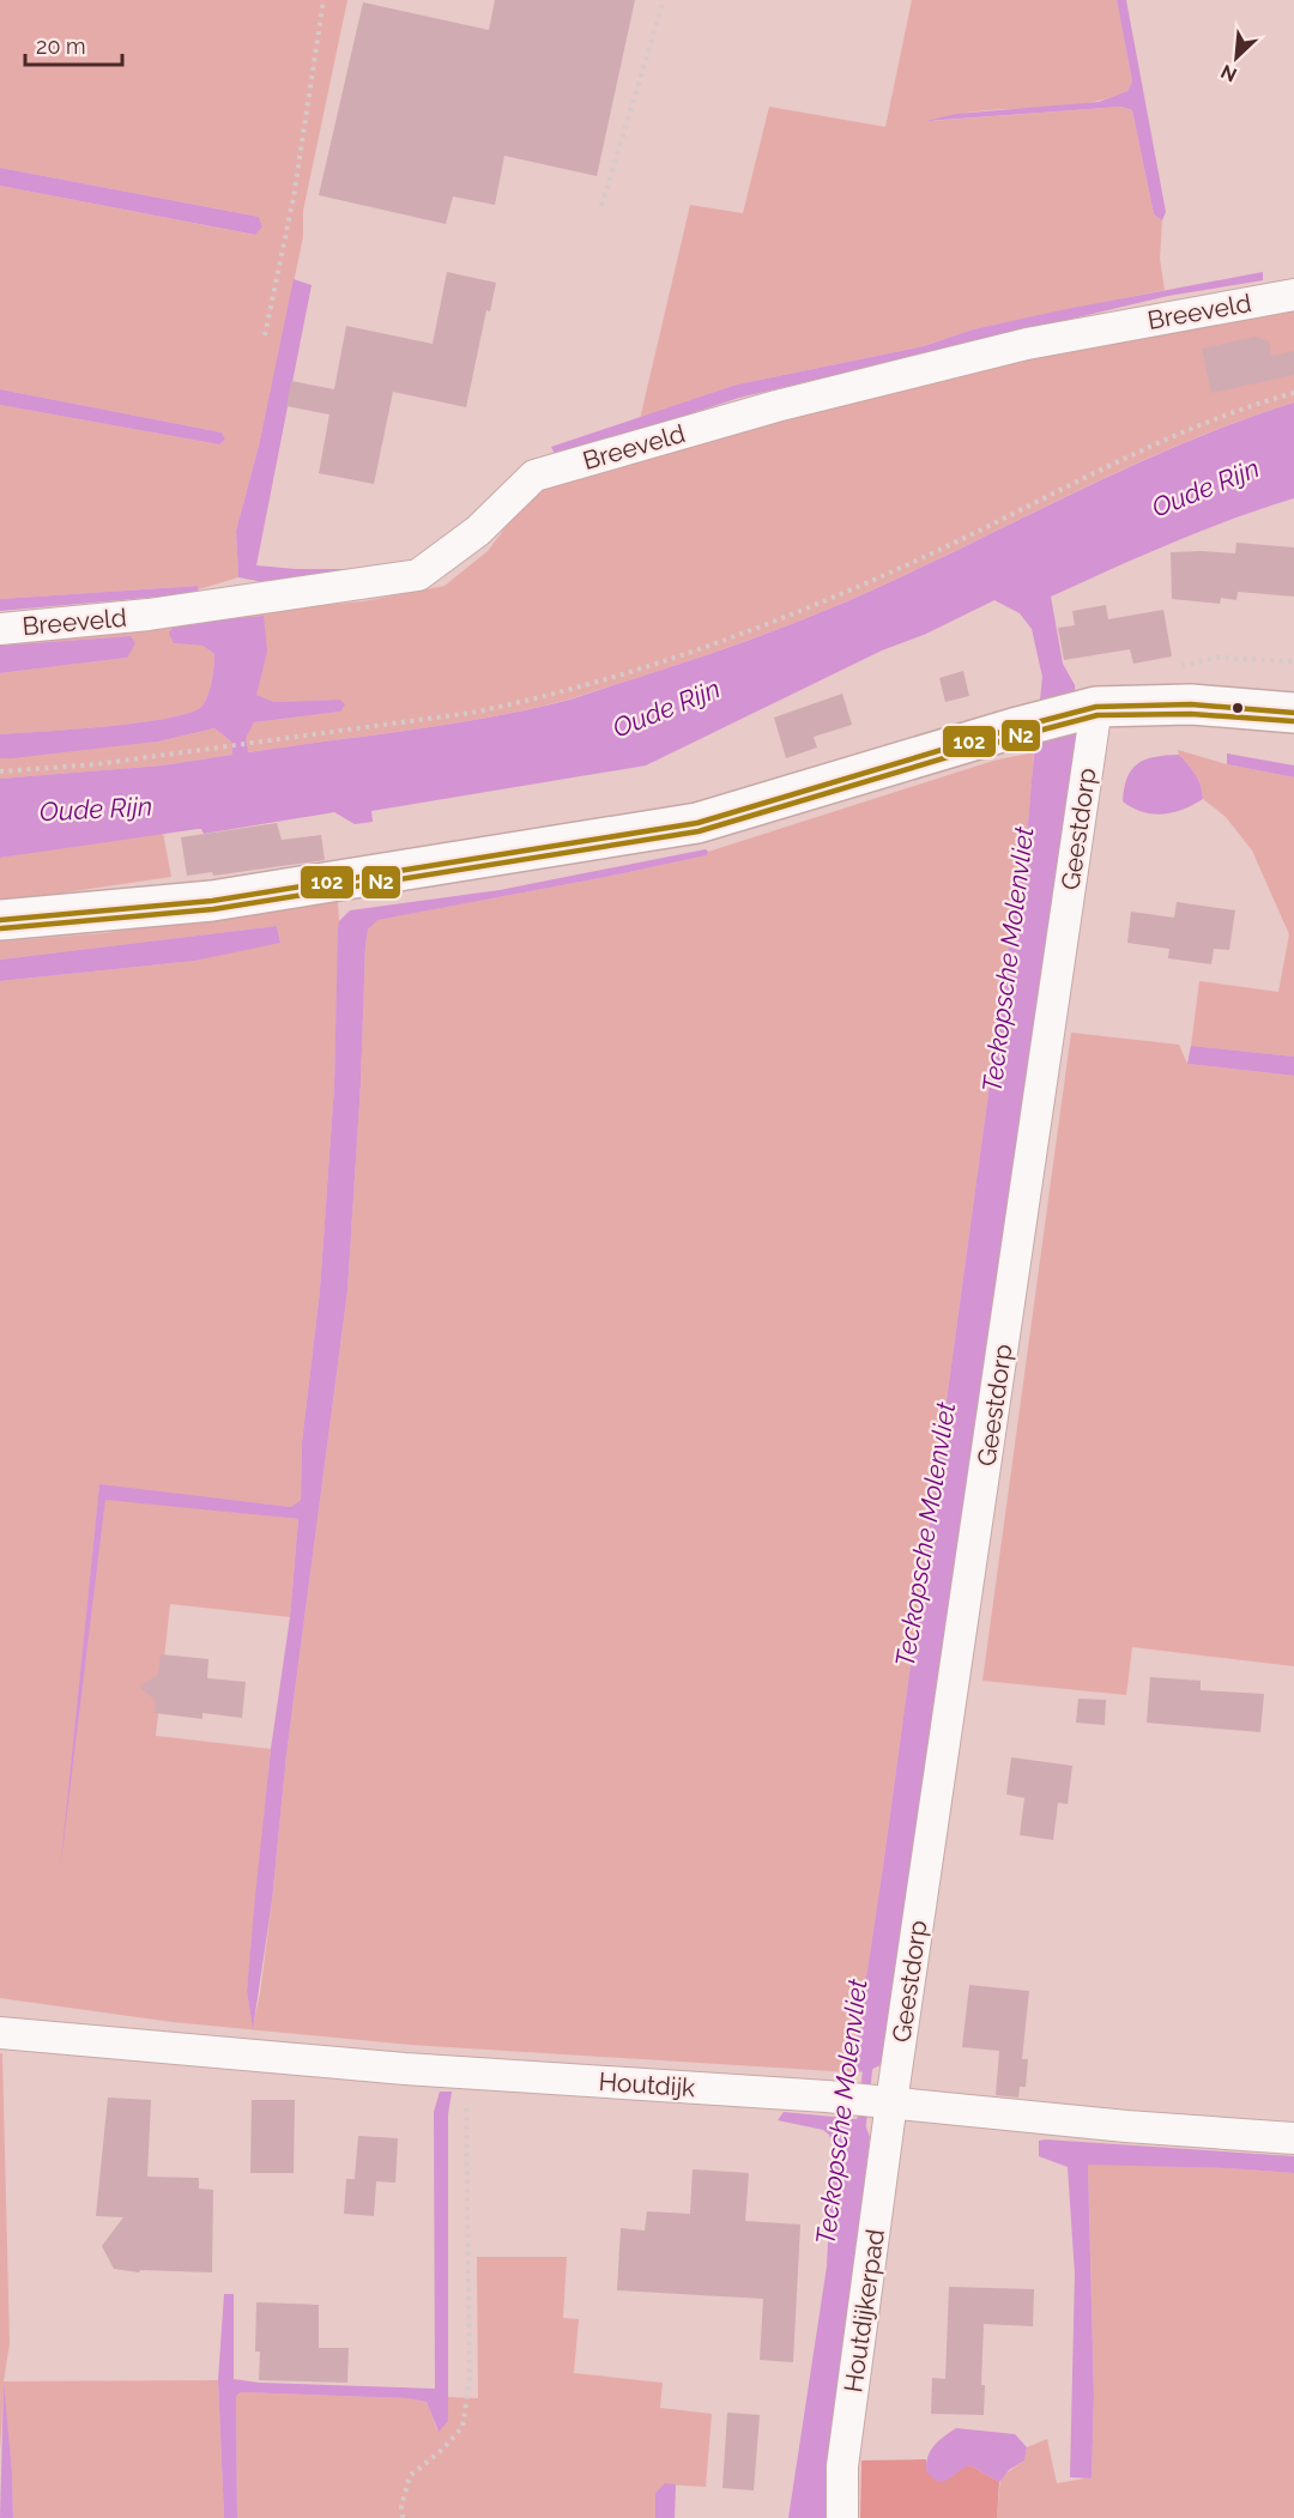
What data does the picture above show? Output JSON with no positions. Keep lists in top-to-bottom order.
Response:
{
  "streets": {
    "street": [
      "Breeveld",
      "Geestdorp",
      "Houtdijk",
      "Houtdijkerpad"
    ]
  },
  "crossings": [
    ["Geestdorp", "Houtdijk"],
    ["Geestdorp", "Houtdijkerpad"],
    ["Houtdijk", "Houtdijkerpad"]
  ],
  "water": ["Oude Rijn", "Teckopsche Molenvliet"],
  "lines": ["transit line 102", "transit line N2"],
  "scale_bar": "20 m",
  "north": "bottom left"
}
